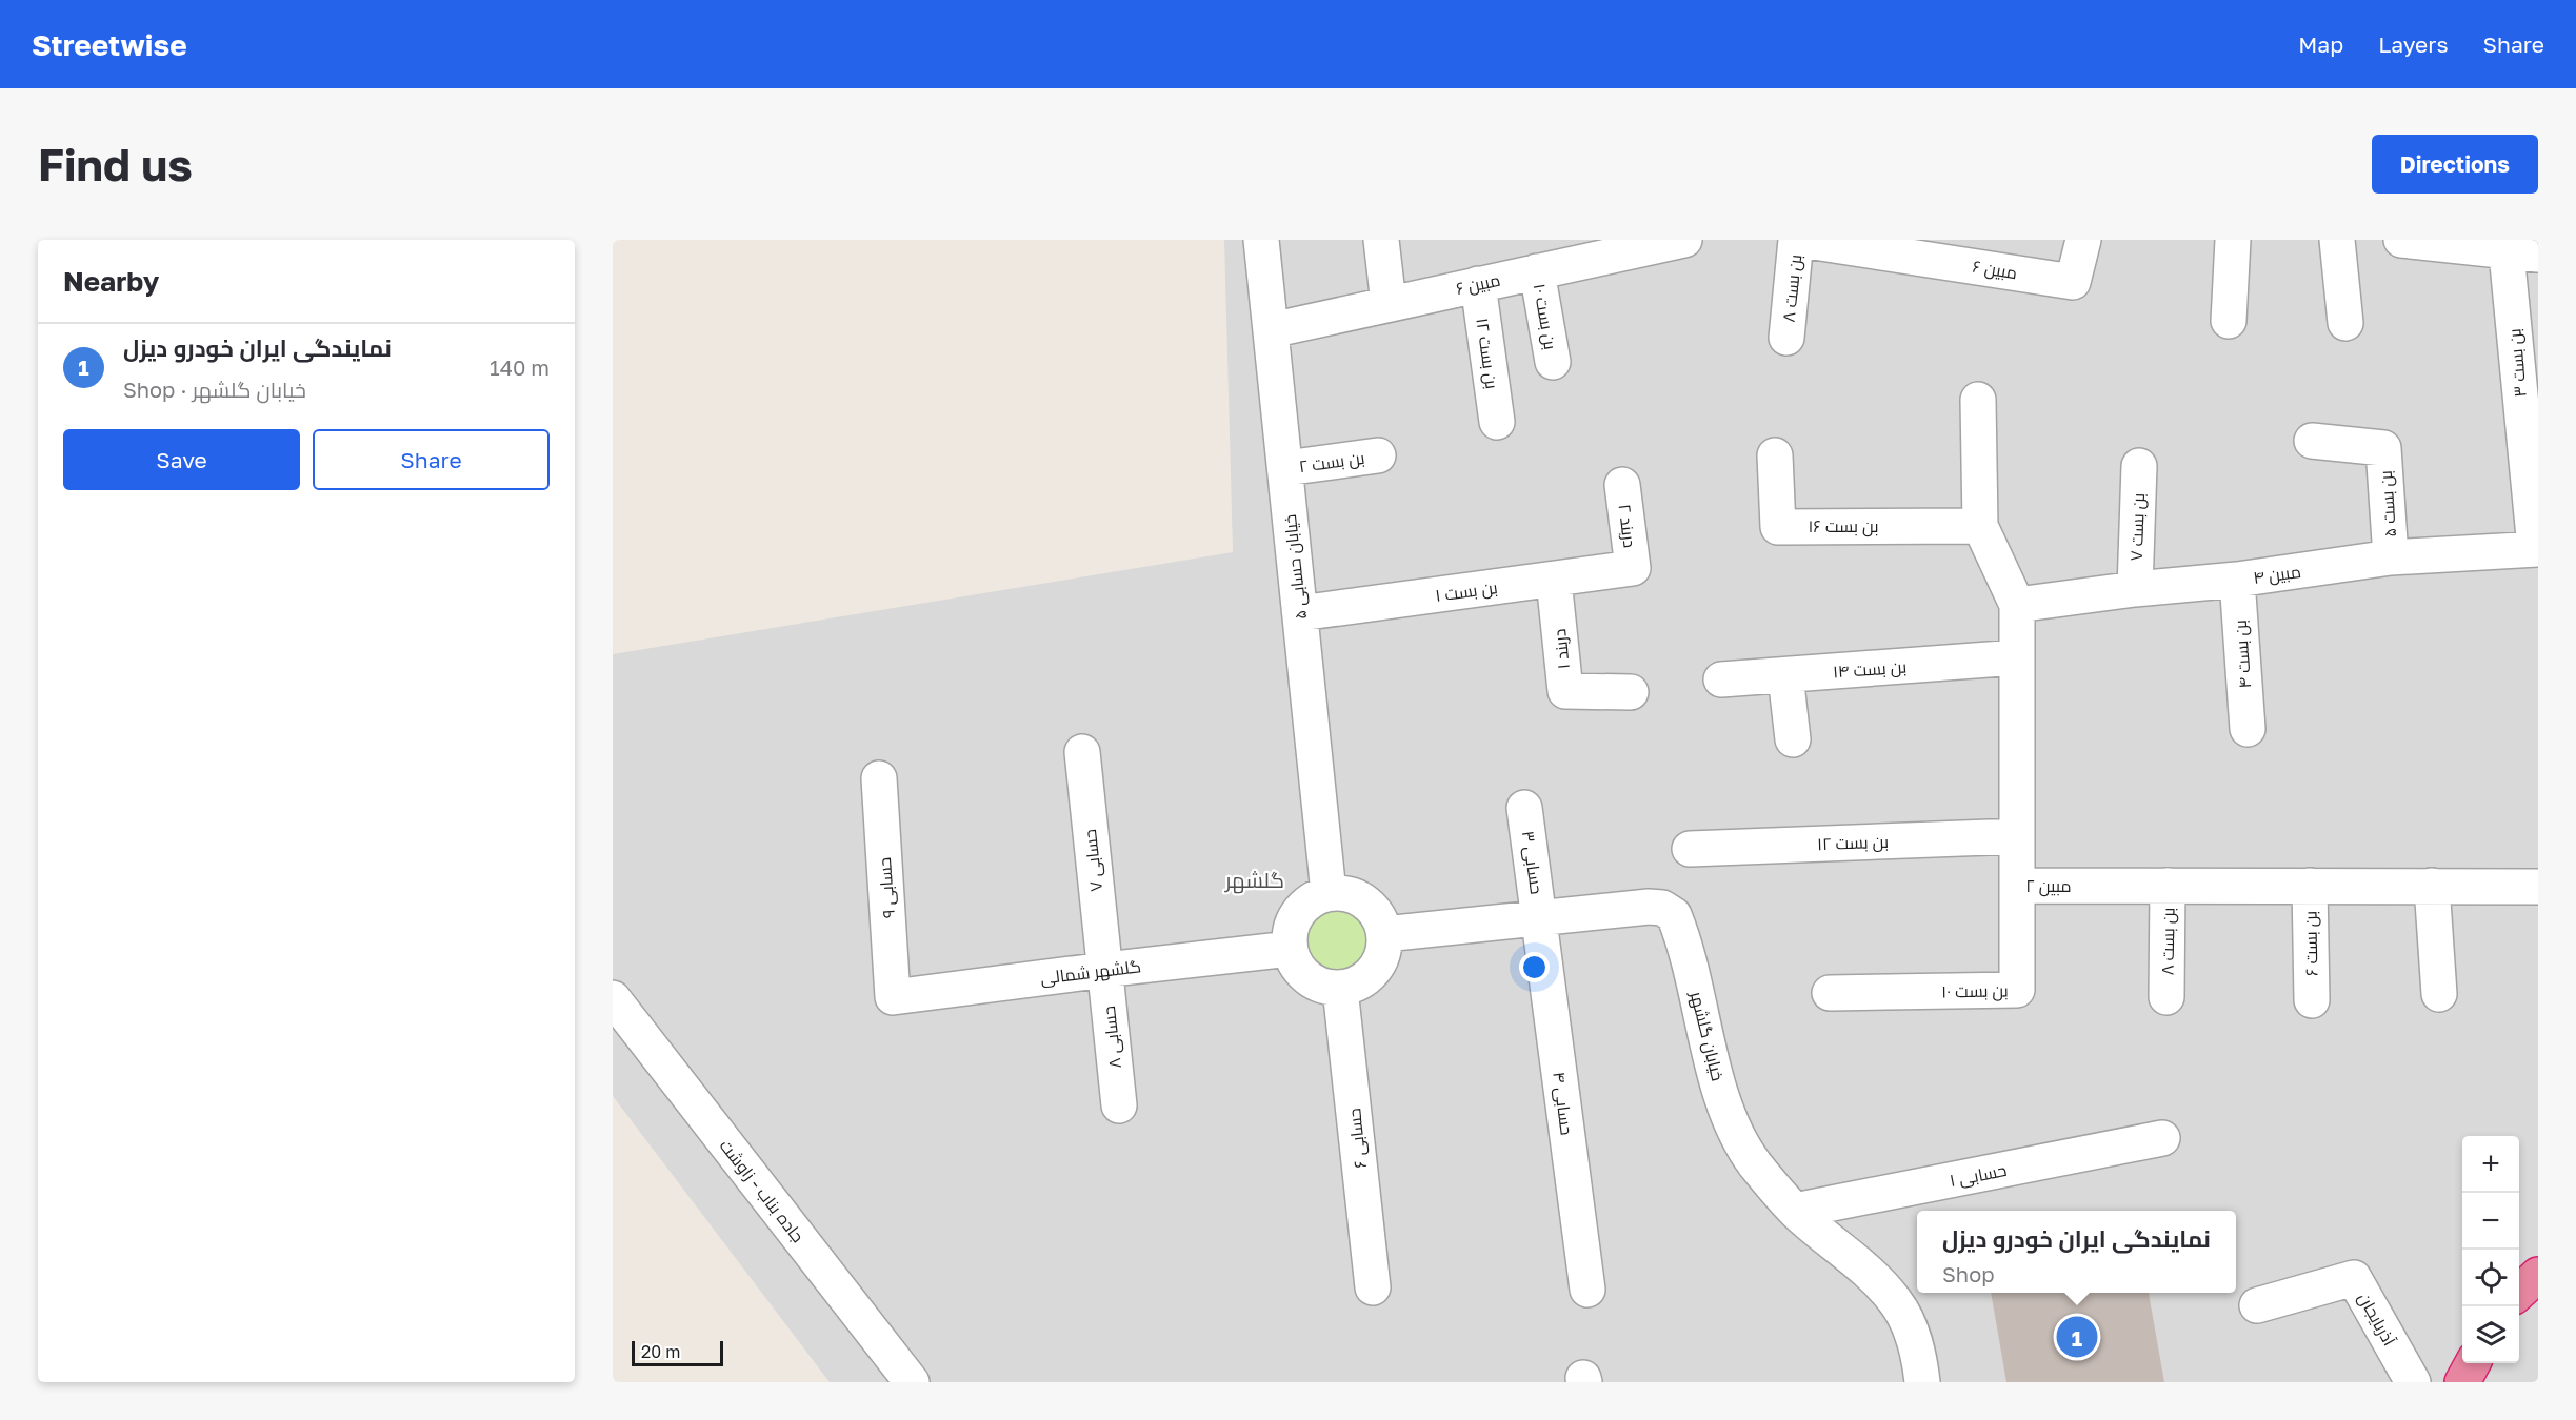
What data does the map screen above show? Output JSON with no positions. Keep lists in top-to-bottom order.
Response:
{
  "streets": {
    "street": [
      "مبین ۶",
      "بن بست ۸",
      "بن بست ۱۰",
      "بن بست ۱۲",
      "بن بست ۳",
      "بن بست ۲",
      "بن بست ۵",
      "دربند ۲",
      "بن بست ۱۶",
      "بن بست ۷",
      "خیابان حسابی ۵",
      "مبین ۴",
      "بن بست ۱",
      "دربند ۱",
      "بن بست ۴",
      "بن بست ۱۴",
      "حسابی ۷",
      "حسابی ۳",
      "مبین ۲",
      "حسابی ۹",
      "بن بست ۶",
      "گلشهر شمالی",
      "خیابان گلشهر",
      "حسابی ۸",
      "حسابی ۴",
      "حسابی ۶",
      "حسابی ۱",
      "جاده بناب - زاوشت",
      "آذربایجان"
    ]
  },
  "crossings": [
    ["مبین ۶", "بن بست ۸"],
    ["مبین ۶", "بن بست ۱۰"],
    ["مبین ۶", "بن بست ۱۲"],
    ["مبین ۶", "خیابان حسابی ۵"],
    ["بن بست ۸", "مبین ۲"],
    ["بن بست ۱۰", "مبین ۲"],
    ["بن بست ۱۲", "مبین ۲"],
    ["بن بست ۳", "مبین ۴"],
    ["بن بست ۲", "خیابان حسابی ۵"],
    ["بن بست ۵", "مبین ۴"],
    ["دربند ۲", "بن بست ۱"],
    ["بن بست ۱۶", "مبین ۲"],
    ["بن بست ۷", "مبین ۴"],
    ["خیابان حسابی ۵", "بن بست ۱"],
    ["خیابان حسابی ۵", "گلشهر شمالی"],
    ["خیابان حسابی ۵", "خیابان گلشهر"],
    ["خیابان حسابی ۵", "حسابی ۶"],
    ["مبین ۴", "بن بست ۴"],
    ["مبین ۴", "مبین ۲"],
    ["بن بست ۱", "دربند ۱"],
    ["بن بست ۱۴", "مبین ۲"],
    ["حسابی ۷", "گلشهر شمالی"],
    ["حسابی ۷", "حسابی ۸"],
    ["حسابی ۳", "خیابان گلشهر"],
    ["حسابی ۳", "حسابی ۴"],
    ["مبین ۲", "بن بست ۶"],
    ["حسابی ۹", "گلشهر شمالی"],
    ["گلشهر شمالی", "خیابان گلشهر"],
    ["گلشهر شمالی", "حسابی ۸"],
    ["گلشهر شمالی", "حسابی ۶"],
    ["خیابان گلشهر", "حسابی ۴"],
    ["خیابان گلشهر", "حسابی ۶"],
    ["خیابان گلشهر", "حسابی ۱"]
  ],
  "districts": ["گلشهر"],
  "scale_bar": "20 m",
  "page": {
    "header": "Streetwise",
    "nav": ["Map", "Layers", "Share"],
    "buttons": [
      "Directions",
      ["Save", "Share"]
    ],
    "title": "Find us",
    "heading": "Nearby",
    "list": [
      {
        "mark": "1",
        "name": "نمایندگی ایران خودرو دیزل",
        "note": "Shop · خیابان گلشهر",
        "value": "140 m"
      }
    ],
    "map_buttons": ["+", "−"],
    "popup": ["نمایندگی ایران خودرو دیزل", "Shop"],
    "pins": "1",
    "scale": "20 m"
  }
}
